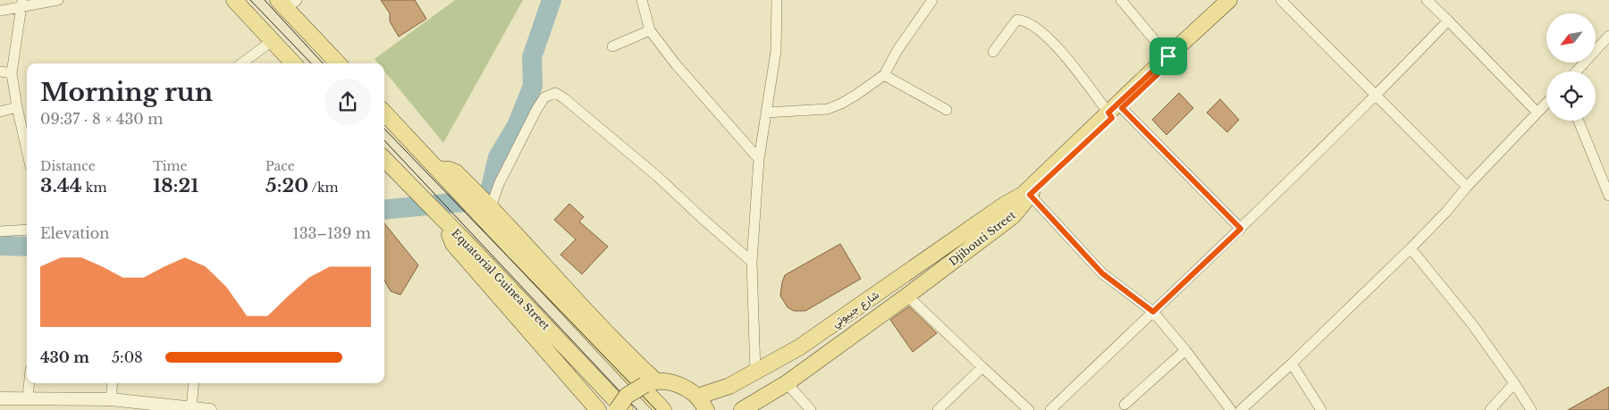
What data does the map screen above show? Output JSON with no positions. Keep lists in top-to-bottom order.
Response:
{
  "streets": {
    "main road": ["Djibouti Street", "Equatorial Guinea Street", "شارع جيبوتي"]
  },
  "crossings": [
    ["Djibouti Street", "شارع جيبوتي"]
  ],
  "north": "bottom left",
  "page": {
    "heading": ["Morning run", "09:37 · 8 × 430 m"],
    "stats": [
      ["Distance", "3.44 km"],
      ["Time", "18:21"],
      ["Pace", "5:20 /km"]
    ],
    "chart": ["Elevation", "133–139 m"],
    "list": [
      {
        "name": "430 m",
        "note": "5:08"
      }
    ]
  }
}
